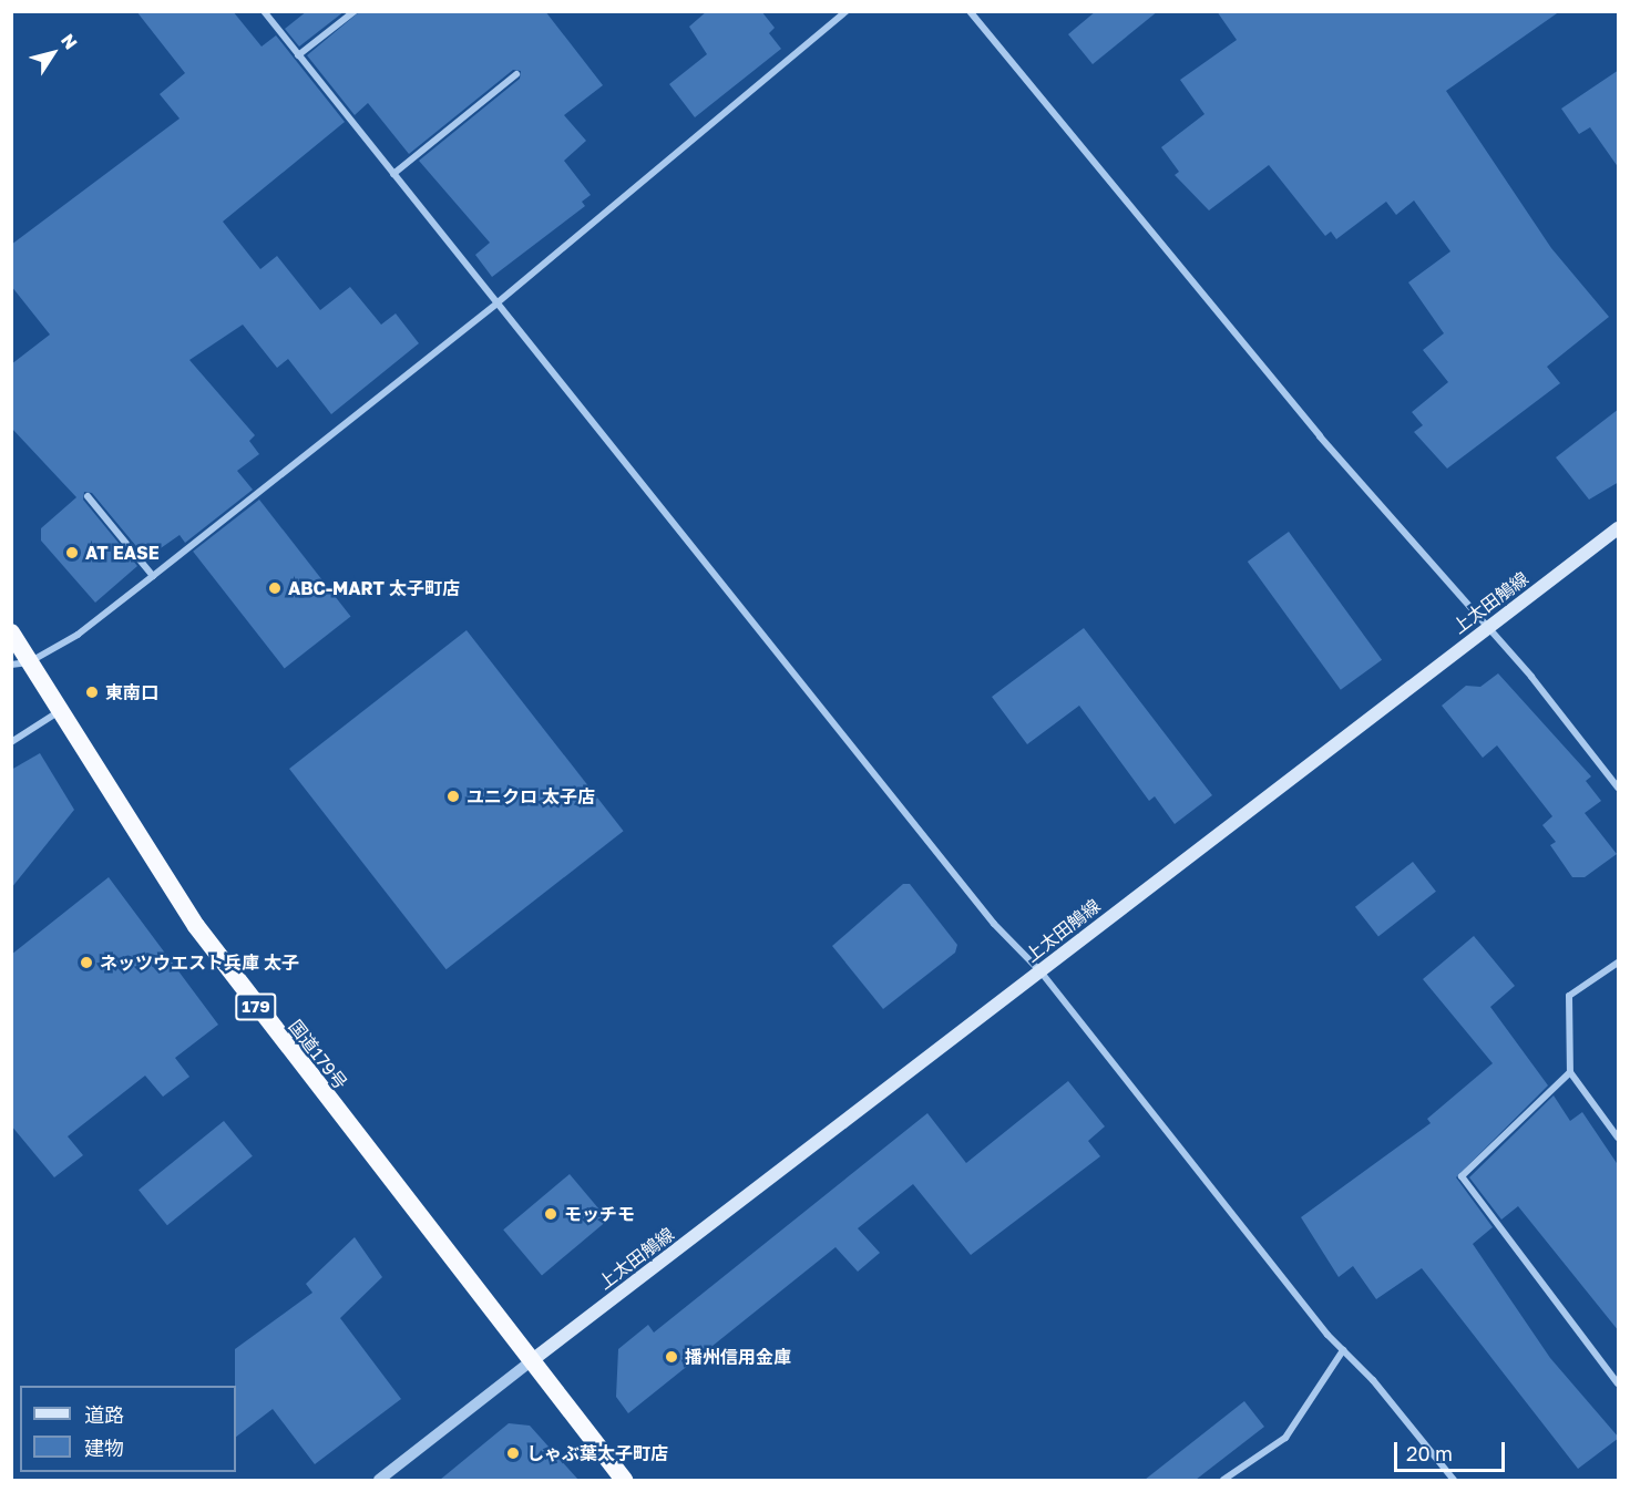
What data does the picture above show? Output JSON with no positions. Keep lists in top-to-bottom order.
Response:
{
  "streets": {
    "highway": ["179", "国道179号"],
    "main road": ["上太田鵤線"]
  },
  "crossings": [
    ["上太田鵤線", "国道179号"]
  ],
  "places": [
    "AT EASE",
    "ABC-MART 太子町店",
    "東南口",
    "ユニクロ 太子店",
    "ネッツウエスト兵庫 太子",
    "モッチモ",
    "播州信用金庫",
    "しゃぶ葉太子町店"
  ],
  "legend": ["道路", "建物"],
  "scale_bar": "20 m",
  "north": "top right"
}
